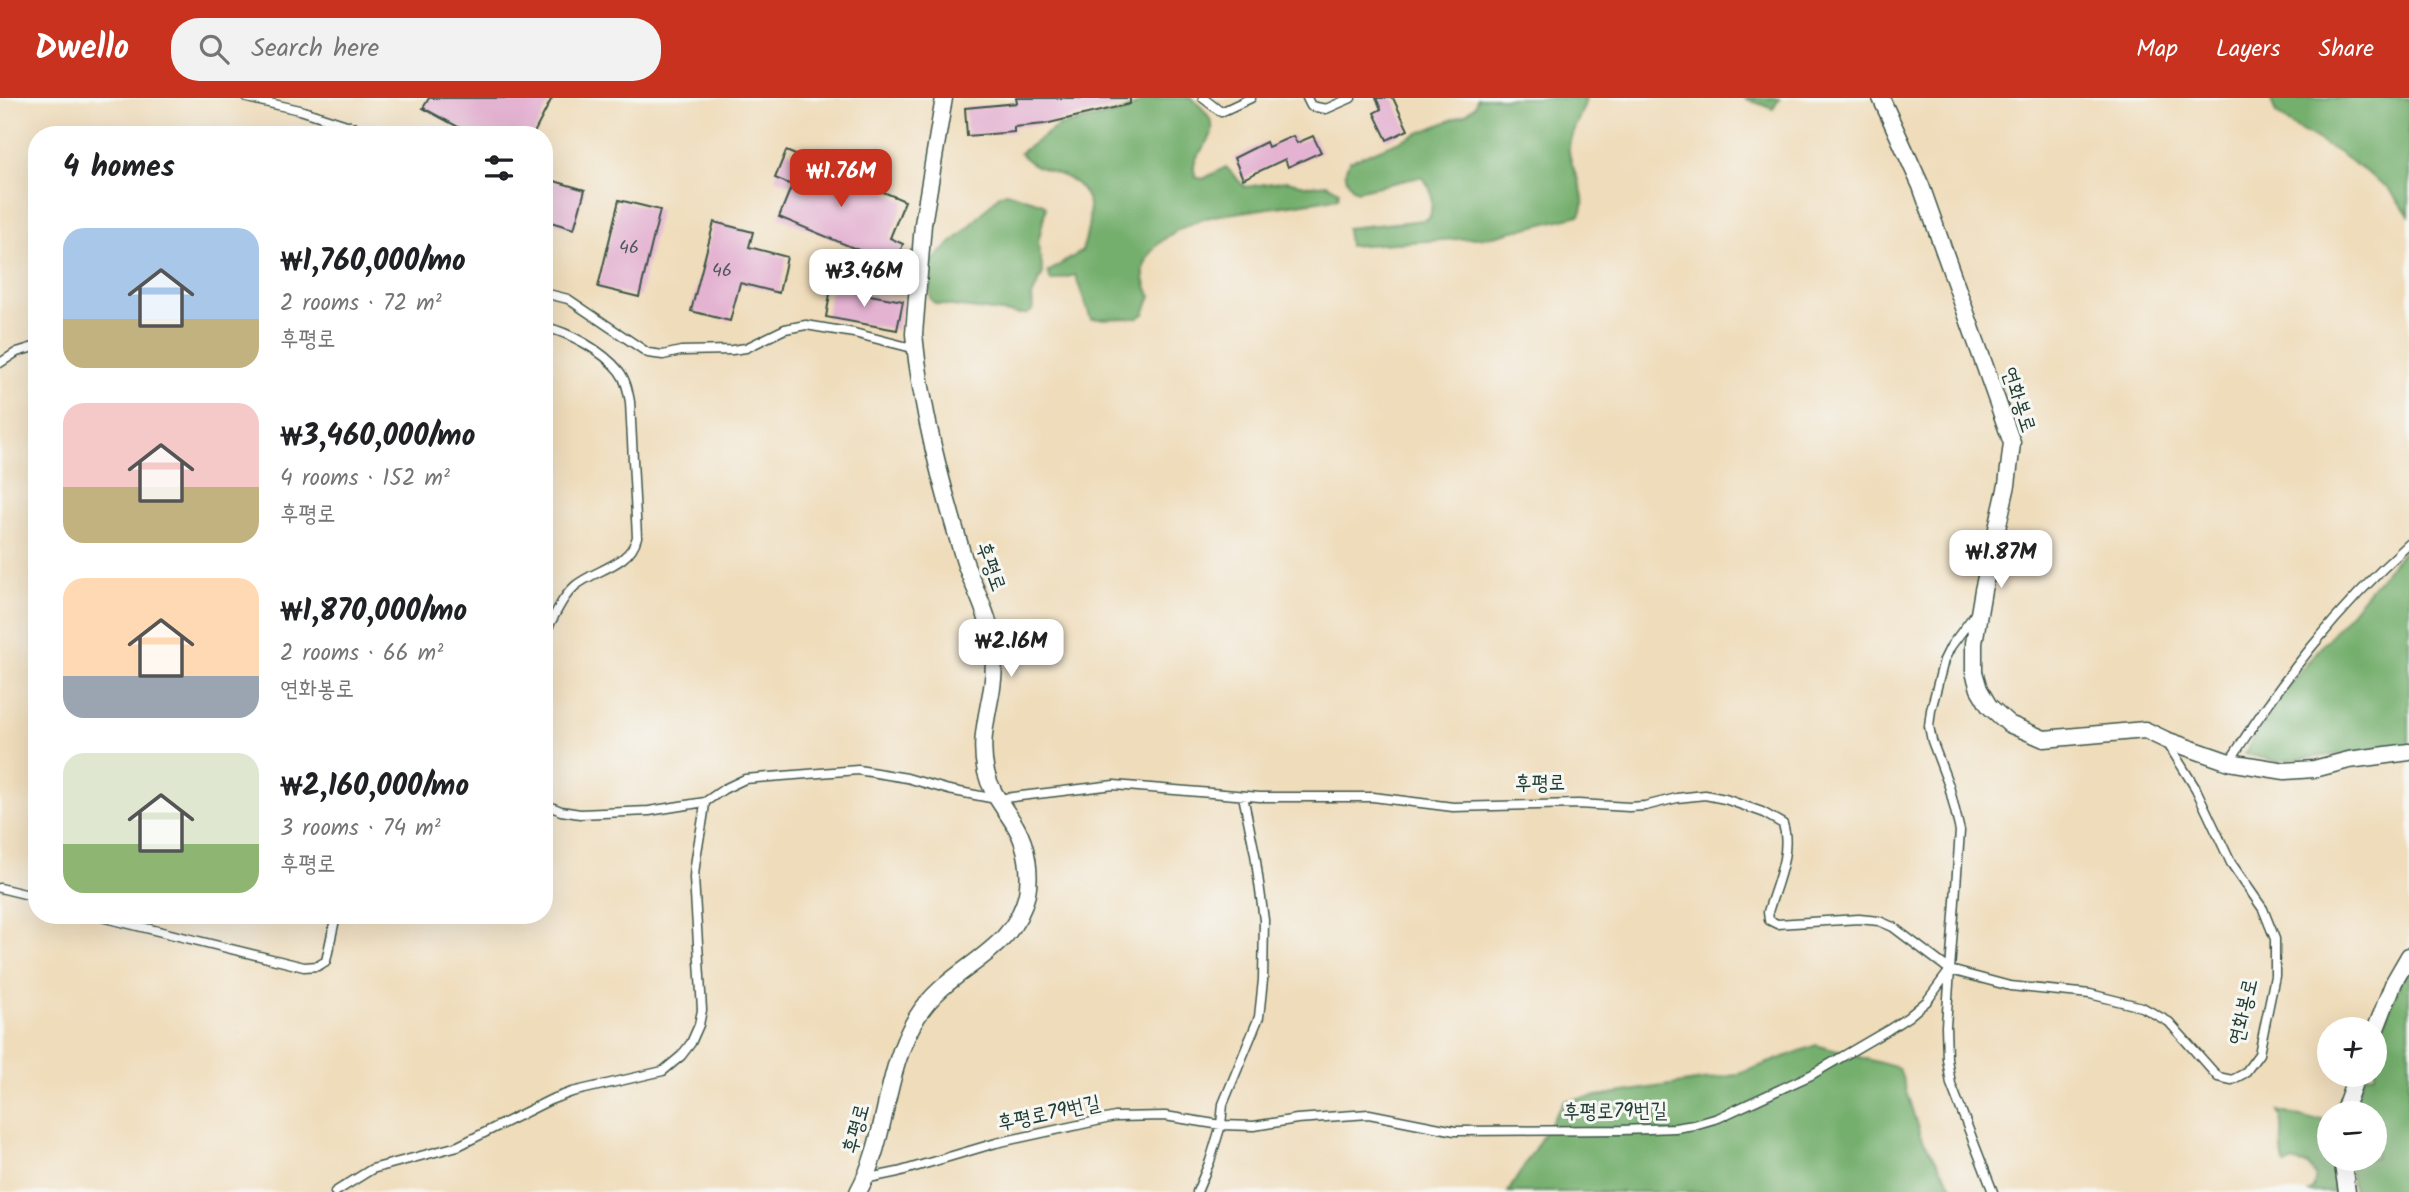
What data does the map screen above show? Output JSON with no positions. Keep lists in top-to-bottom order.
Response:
{
  "streets": {
    "street": ["연화봉로", "후평로"],
    "lane": ["후평로79번길"]
  },
  "crossings": [
    ["연화봉로", "후평로"],
    ["연화봉로", "후평로79번길"],
    ["후평로", "후평로79번길"]
  ],
  "house_numbers": ["46", "46"],
  "page": {
    "header": "Dwello",
    "search": "Search here",
    "nav": ["Map", "Layers", "Share"],
    "heading": "4 homes",
    "price": [
      "₩1.76M",
      "₩3.46M",
      "₩1.87M",
      "₩2.16M"
    ],
    "list": [
      {
        "name": "₩1,760,000/mo",
        "note": "2 rooms · 72 m² · 후평로"
      },
      {
        "name": "₩3,460,000/mo",
        "note": "4 rooms · 152 m² · 후평로"
      },
      {
        "name": "₩1,870,000/mo",
        "note": "2 rooms · 66 m² · 연화봉로"
      },
      {
        "name": "₩2,160,000/mo",
        "note": "3 rooms · 74 m² · 후평로"
      }
    ],
    "map_buttons": ["+", "−"]
  }
}
